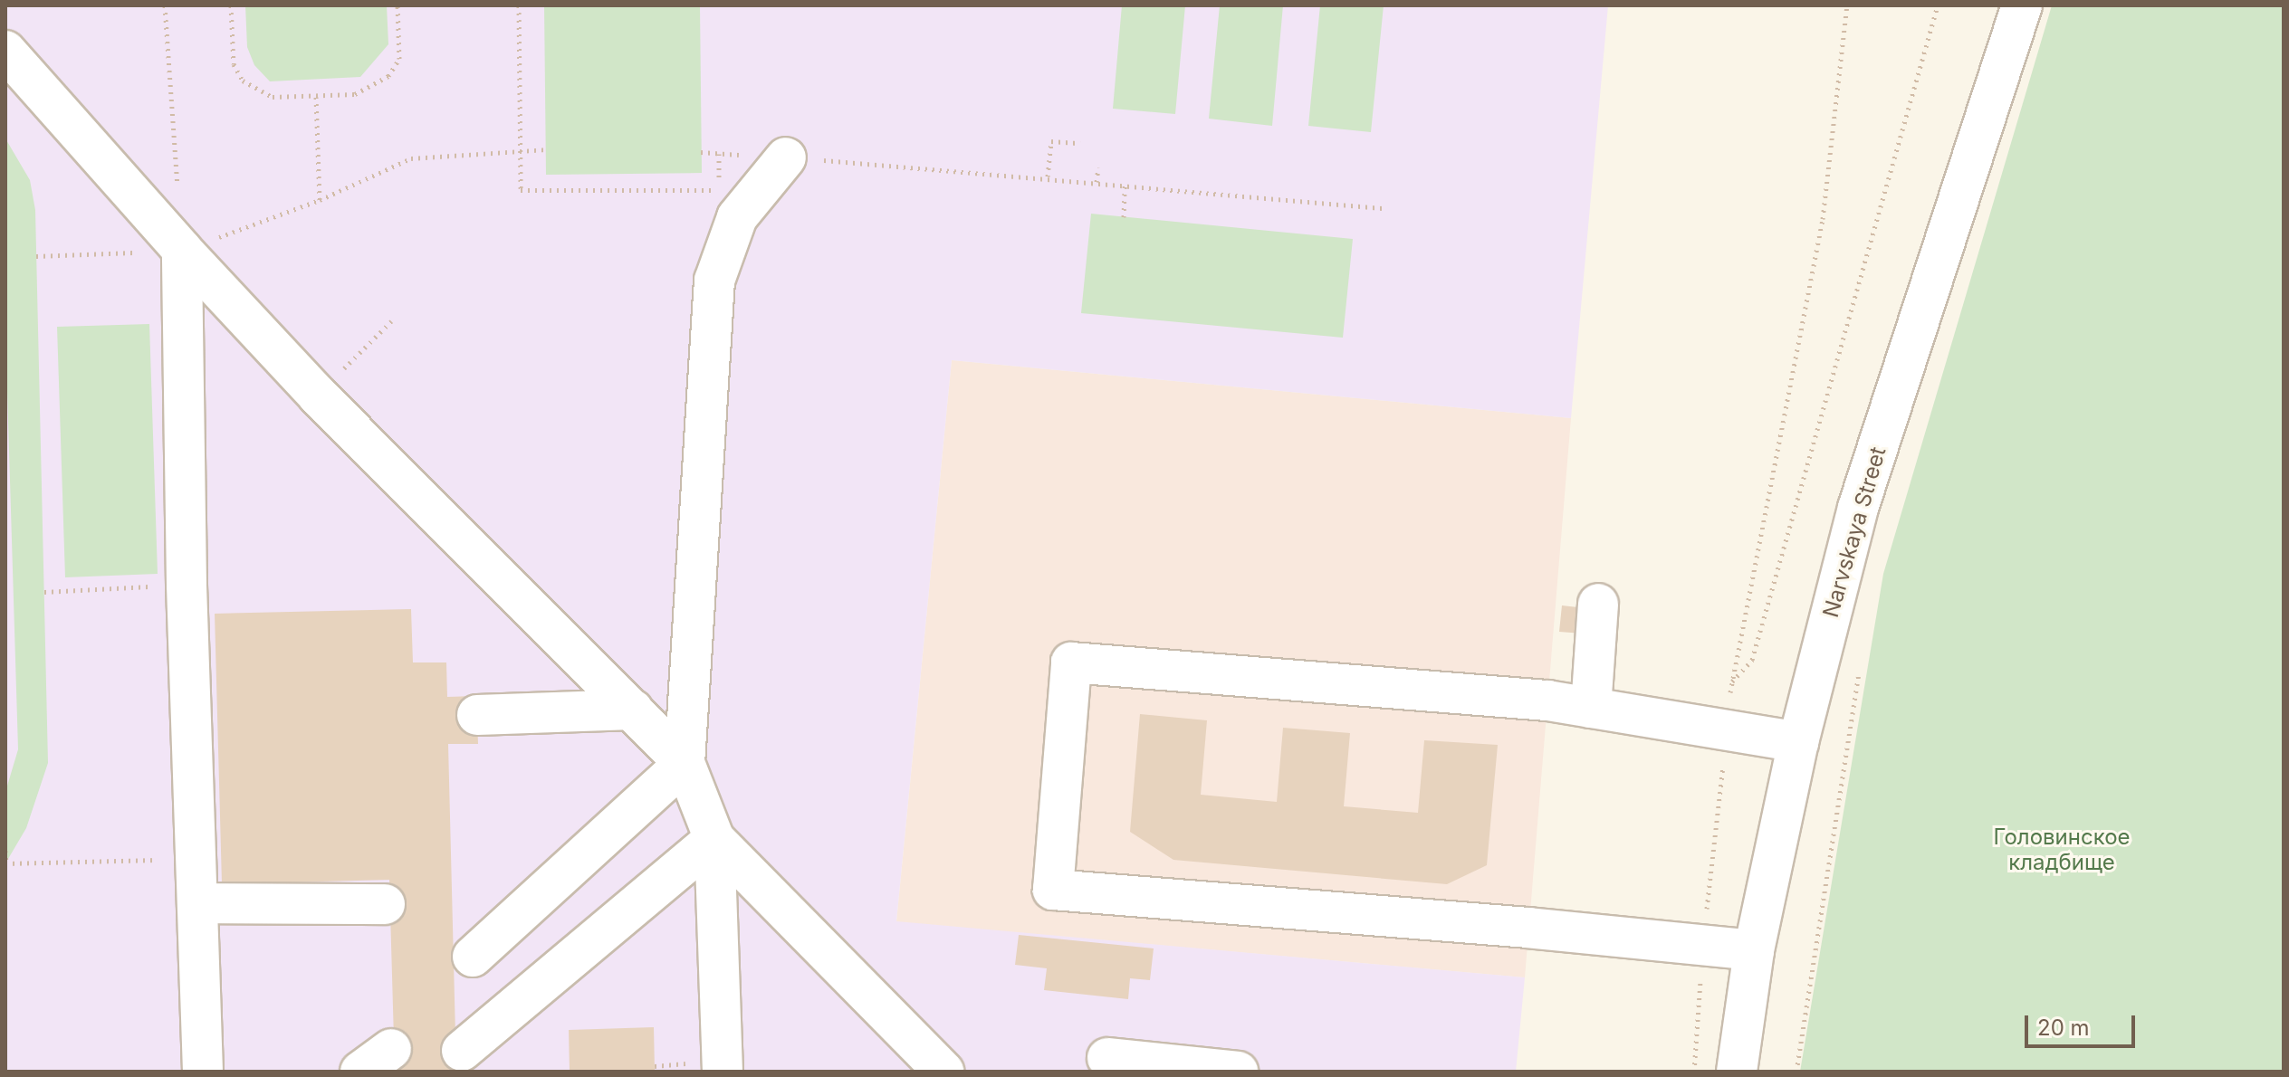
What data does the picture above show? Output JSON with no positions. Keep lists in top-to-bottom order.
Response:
{
  "streets": {
    "street": ["Narvskaya Street"]
  },
  "parks": ["Головинское кладбище"],
  "scale_bar": "20 m"
}
